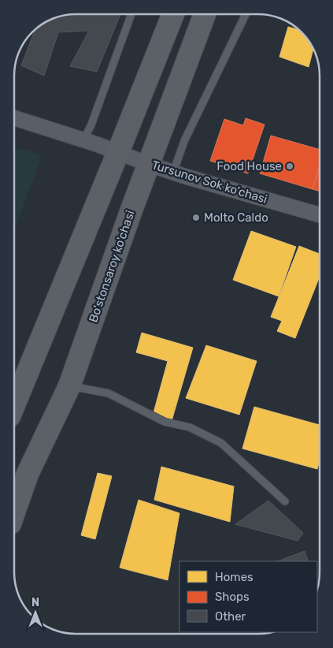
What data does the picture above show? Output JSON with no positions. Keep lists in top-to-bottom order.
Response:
{
  "streets": {
    "main road": ["Bo'stonsaroy ko'chasi"],
    "street": ["Tursunov Sok ko'chasi"]
  },
  "crossings": [
    ["Tursunov Sok ko'chasi", "Bo'stonsaroy ko'chasi"]
  ],
  "places": ["Food House", "Molto Caldo"],
  "legend": ["Homes", "Shops", "Other"],
  "north": "top"
}
